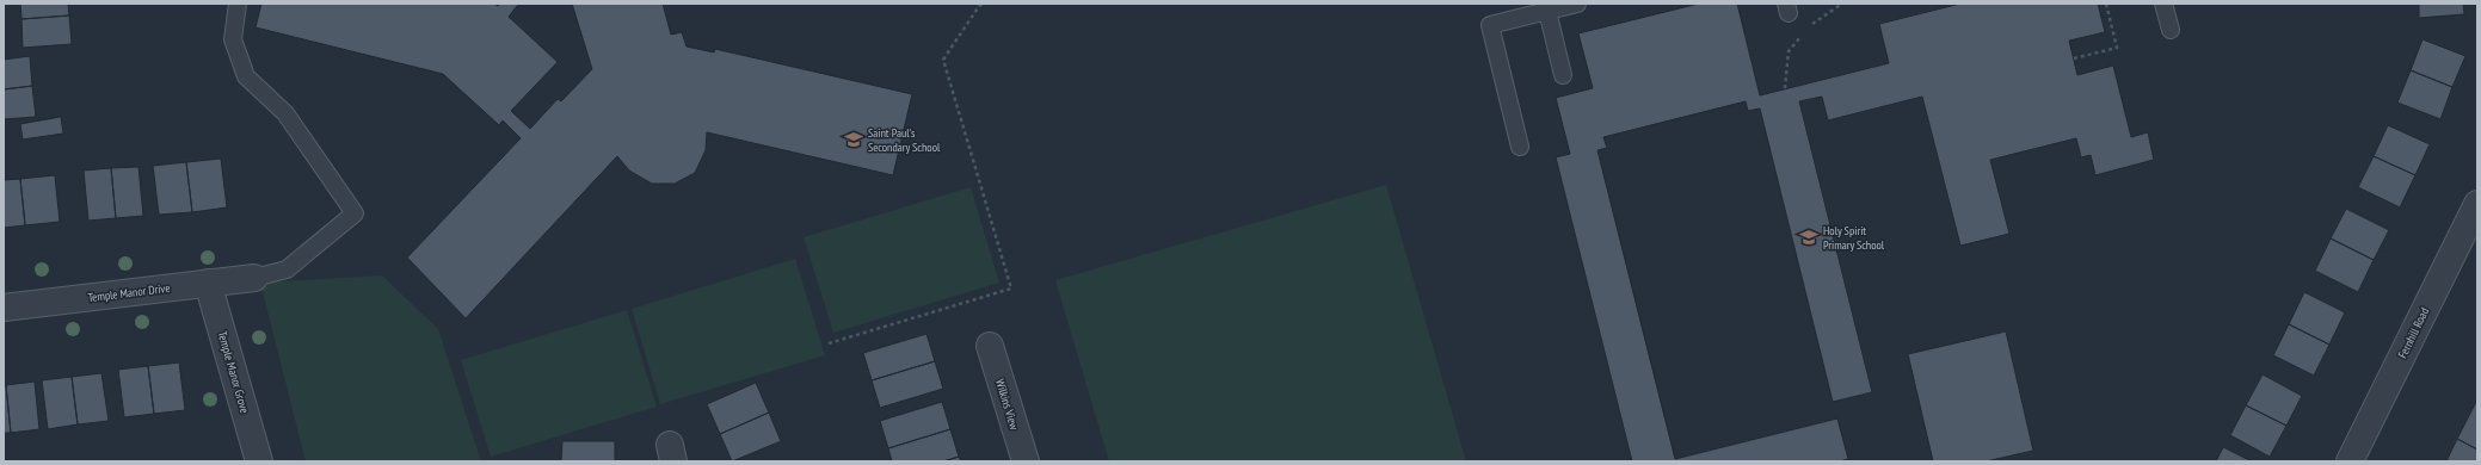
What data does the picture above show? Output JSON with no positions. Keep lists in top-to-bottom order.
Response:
{
  "streets": {
    "street": [
      "Temple Manor Drive",
      "Fernhill Road",
      "Temple Manor Grove",
      "Wilkins View"
    ]
  },
  "crossings": [
    ["Temple Manor Drive", "Temple Manor Grove"]
  ],
  "places": {
    "school or university": ["Saint Paul's Secondary School", "Holy Spirit Primary School"]
  }
}
